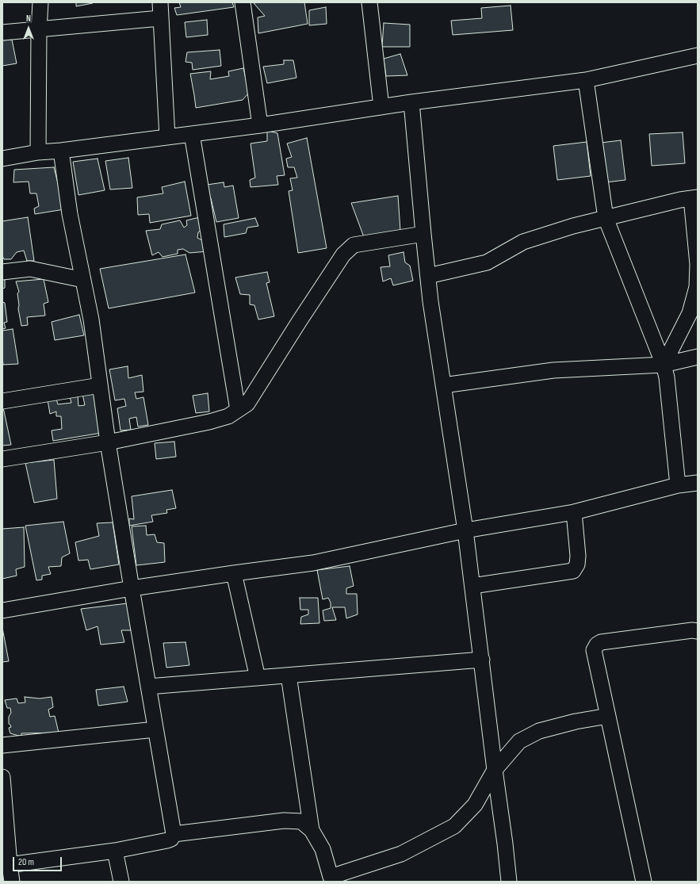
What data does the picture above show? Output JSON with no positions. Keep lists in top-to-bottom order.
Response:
{
  "scale_bar": "20 m",
  "north": "top"
}
